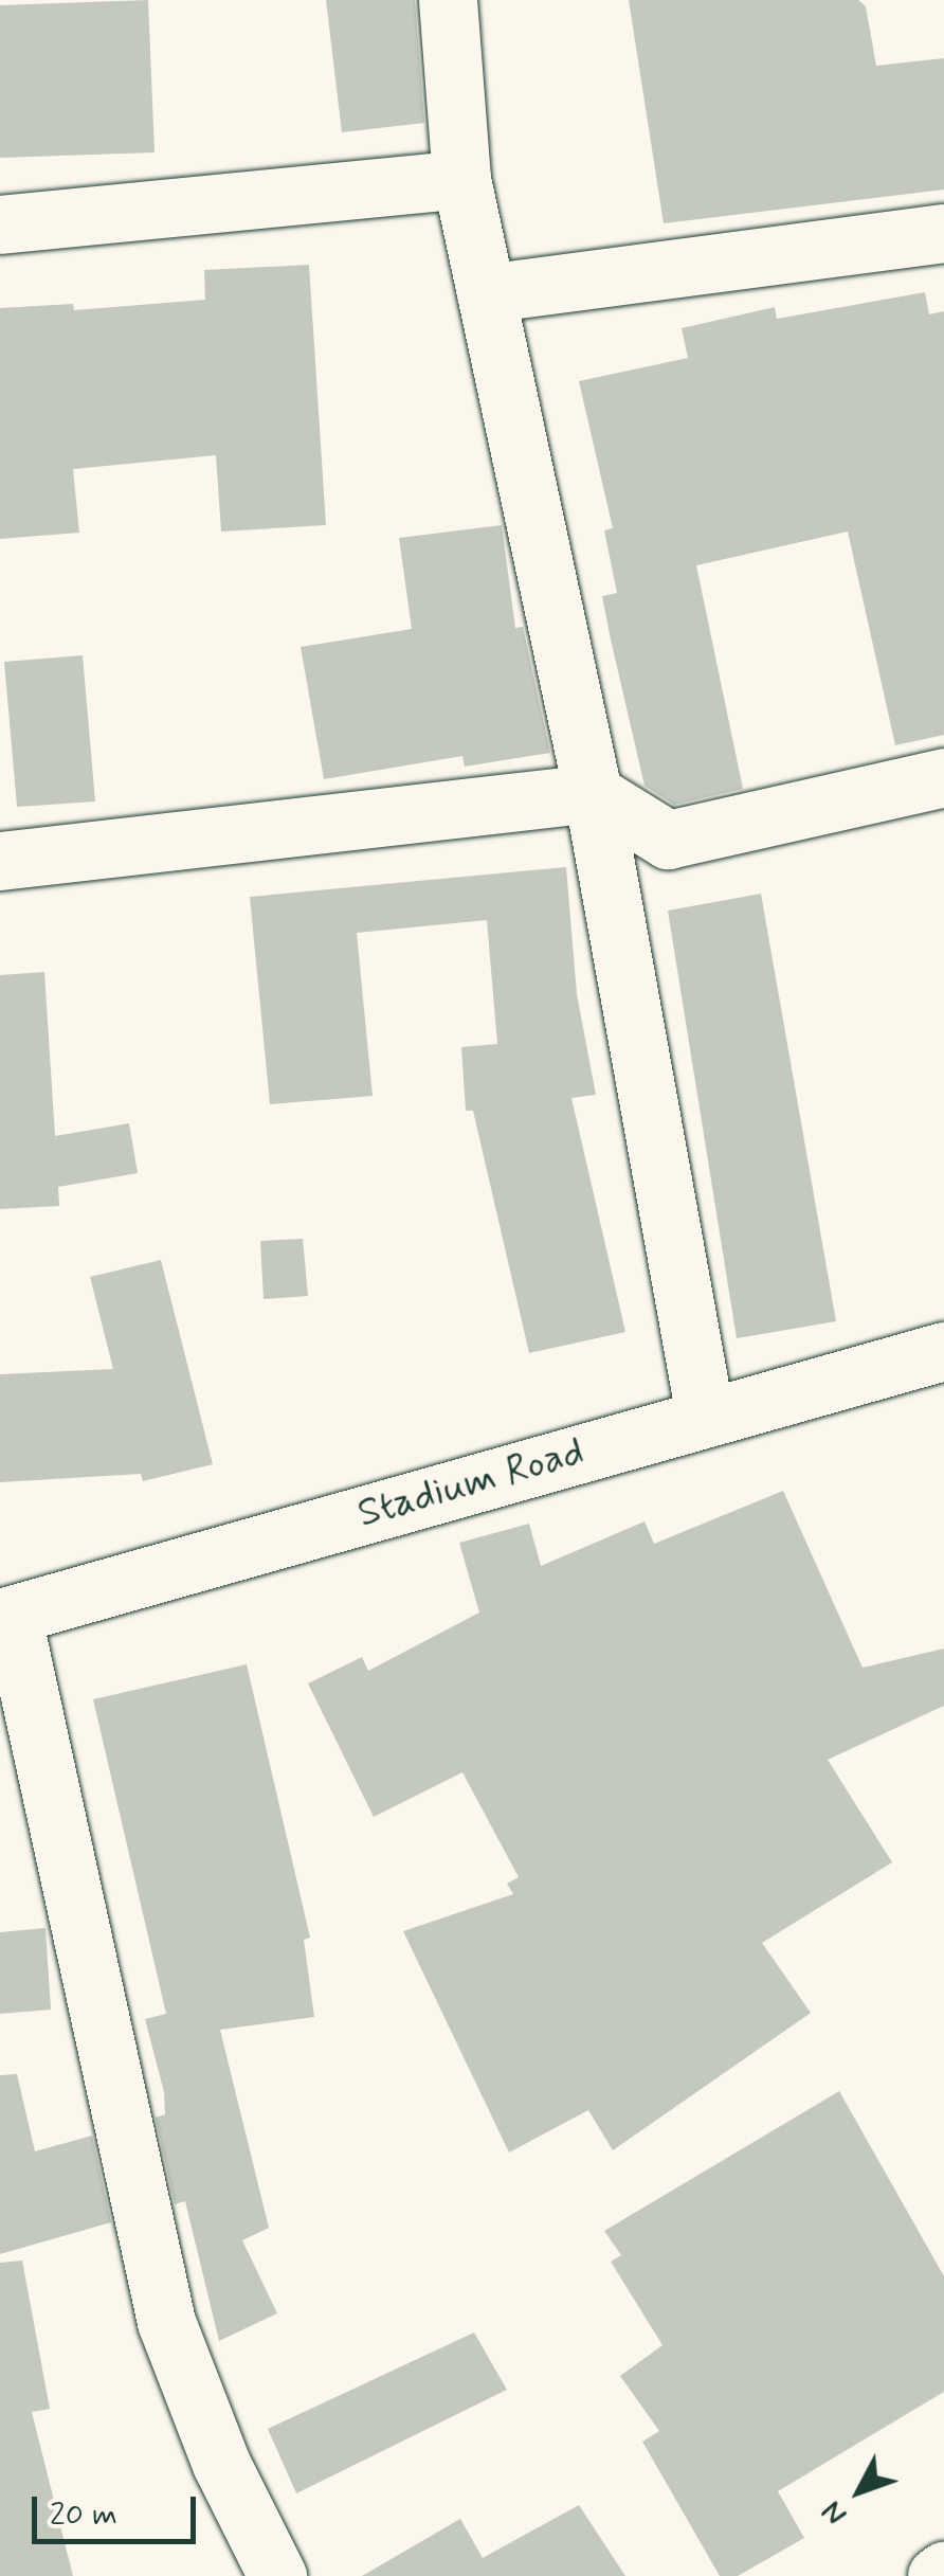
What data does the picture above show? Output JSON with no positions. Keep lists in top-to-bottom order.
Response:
{
  "streets": {
    "street": ["Stadium Road"]
  },
  "scale_bar": "20 m",
  "north": "bottom left"
}
